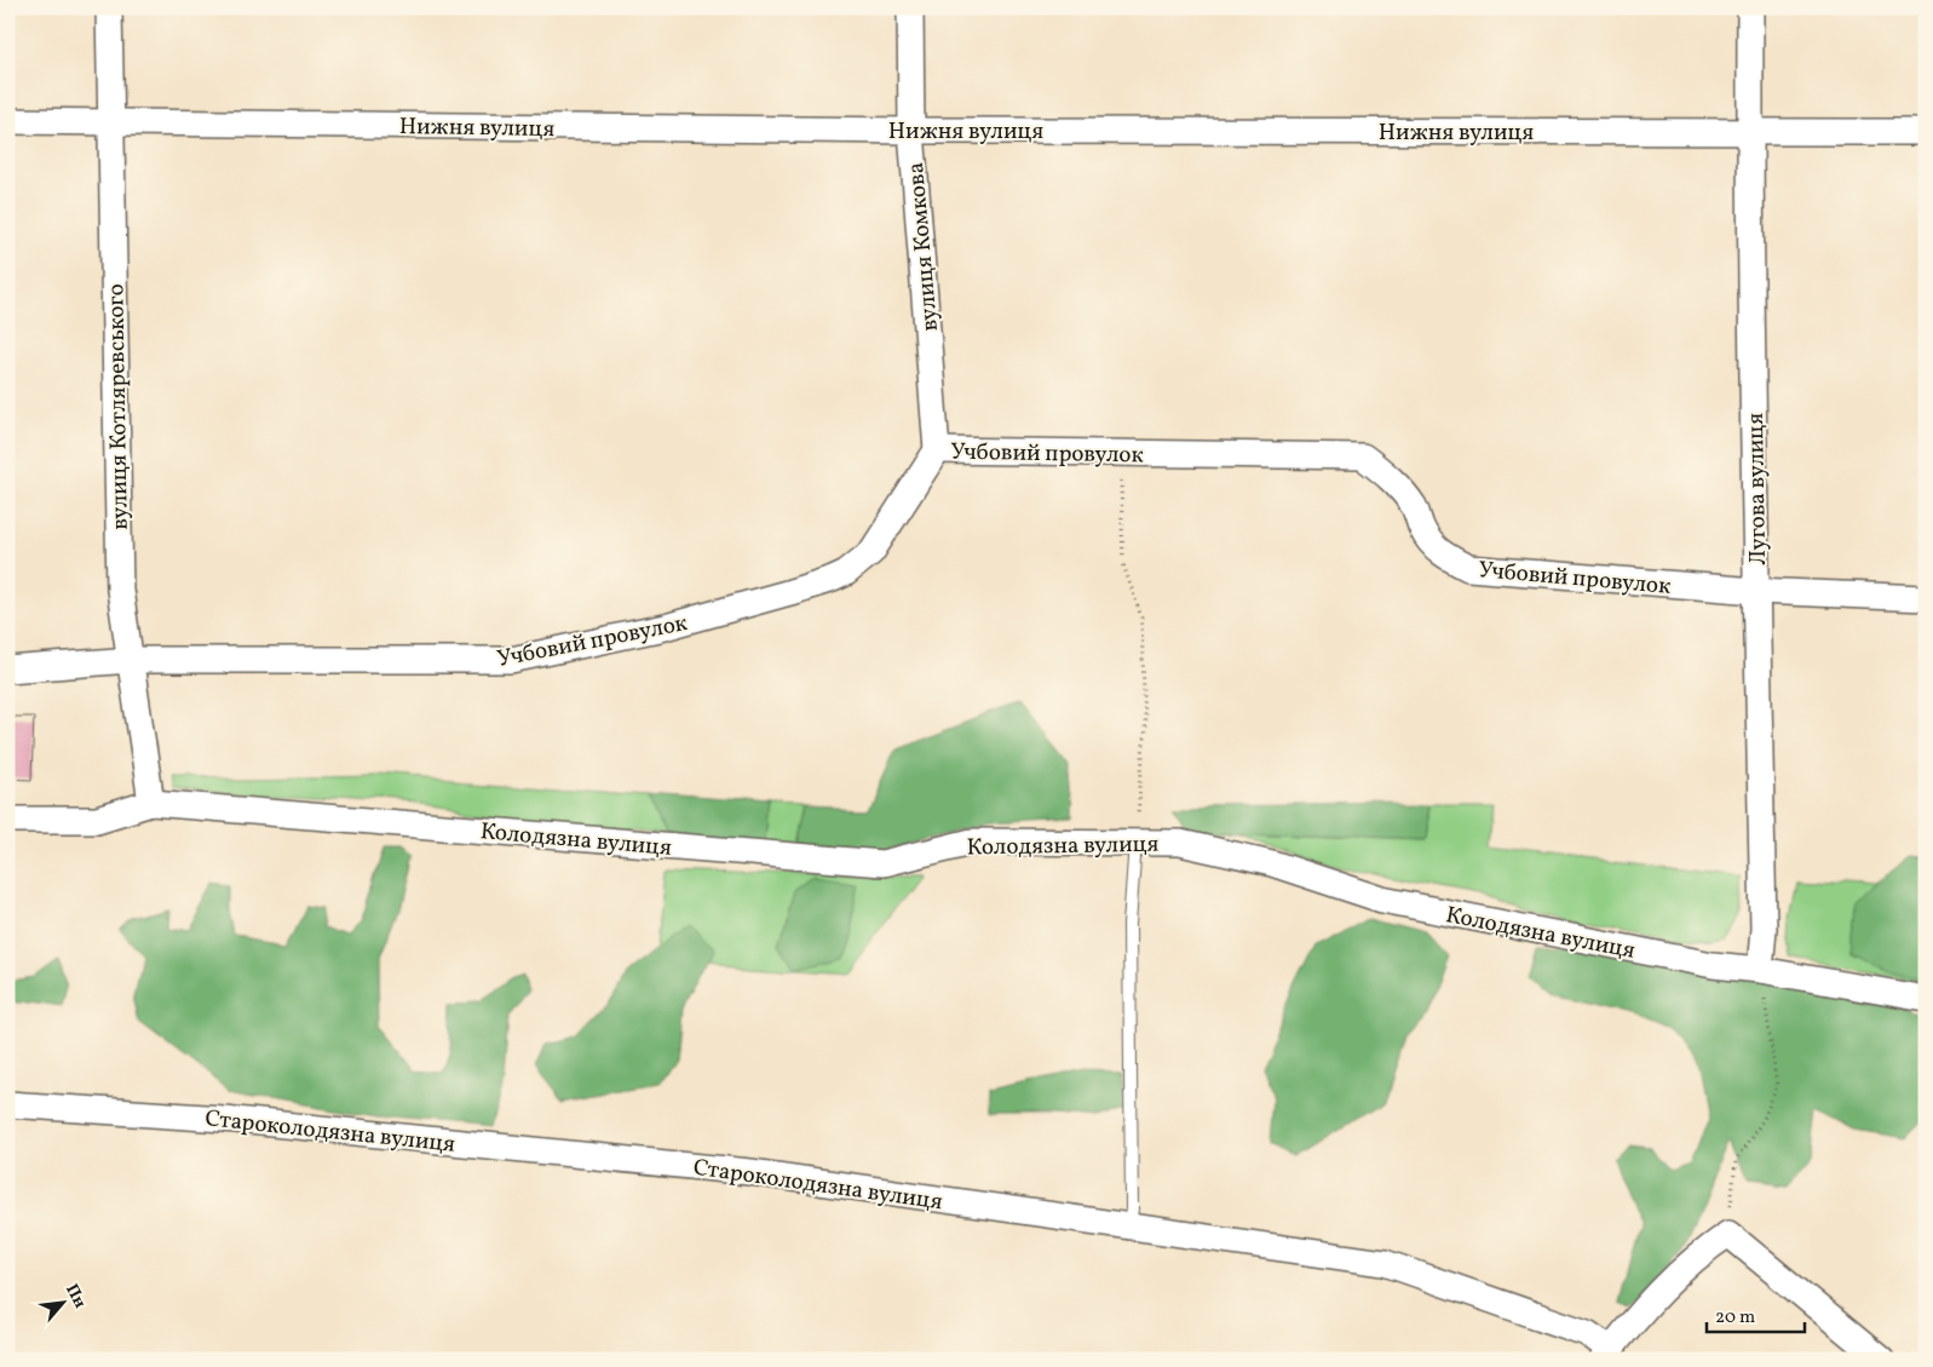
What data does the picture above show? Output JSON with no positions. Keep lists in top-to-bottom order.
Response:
{
  "streets": {
    "street": [
      "Нижня вулиця",
      "вулиця Комкова",
      "вулиця Котляревського",
      "Учбовий провулок",
      "Лугова вулиця",
      "Колодязна вулиця",
      "Староколодязна вулиця"
    ]
  },
  "crossings": [
    ["Нижня вулиця", "вулиця Комкова"],
    ["Нижня вулиця", "вулиця Котляревського"],
    ["Нижня вулиця", "Лугова вулиця"],
    ["вулиця Комкова", "Учбовий провулок"],
    ["вулиця Котляревського", "Учбовий провулок"],
    ["вулиця Котляревського", "Колодязна вулиця"],
    ["Учбовий провулок", "Лугова вулиця"],
    ["Лугова вулиця", "Колодязна вулиця"]
  ],
  "scale_bar": "20 m",
  "north": "top right"
}
